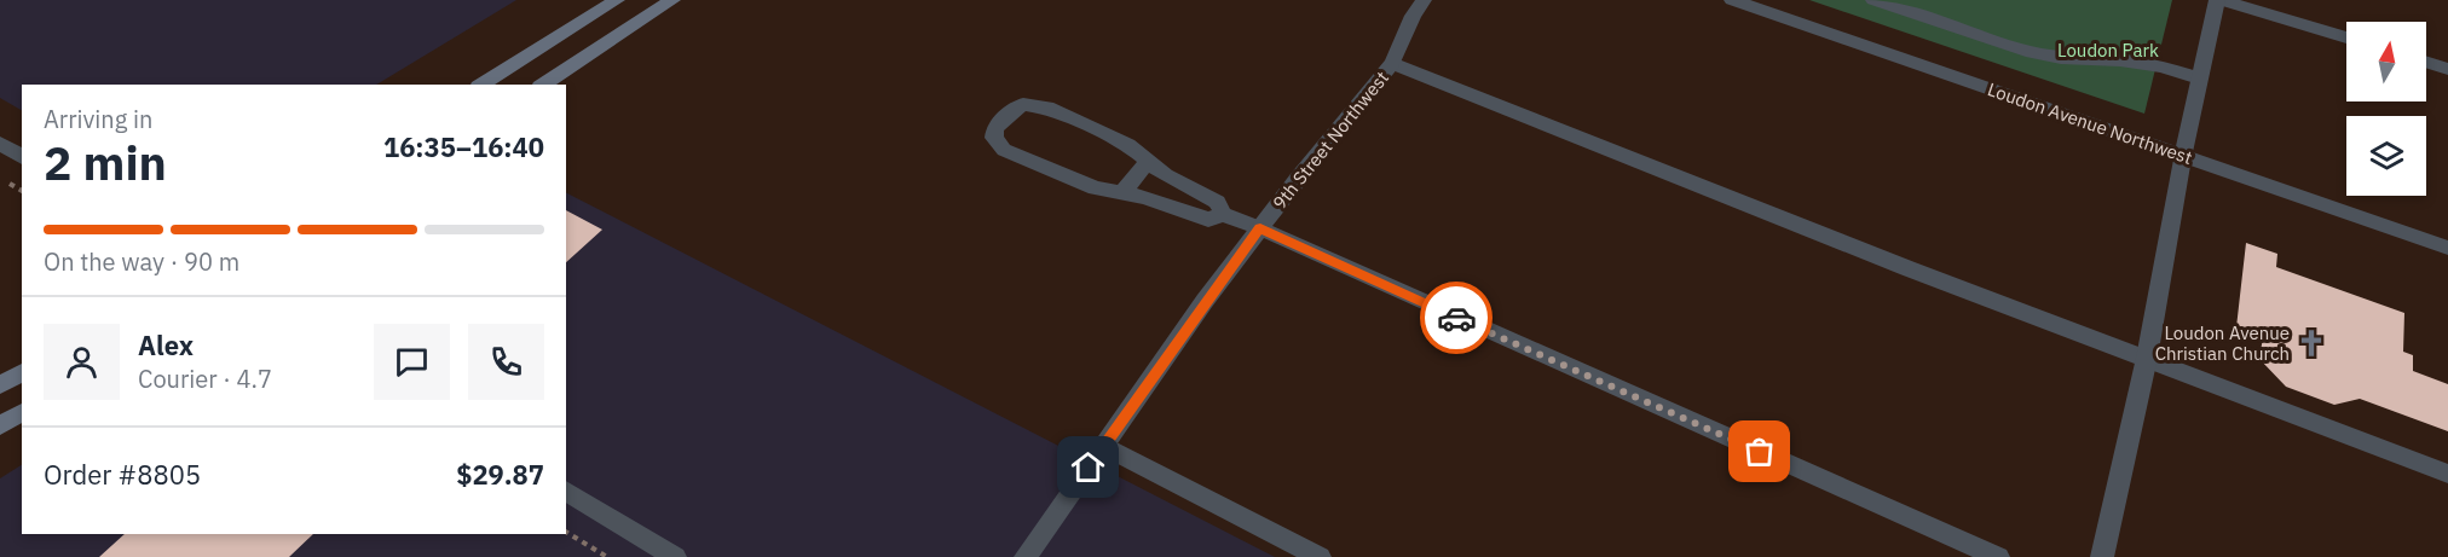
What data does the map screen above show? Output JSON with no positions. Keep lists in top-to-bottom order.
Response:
{
  "streets": {
    "street": ["Loudon Avenue Northwest", "9th Street Northwest"]
  },
  "parks": ["Loudon Park"],
  "places": {
    "church": ["Loudon Avenue Christian Church"]
  },
  "north": "top",
  "page": {
    "heading": ["2 min", "Arriving in", "16:35–16:40"],
    "panel": [
      "Alex",
      "Courier · 4.7",
      "Order #8805",
      "$29.87"
    ],
    "bar": "On the way · 90 m"
  }
}
